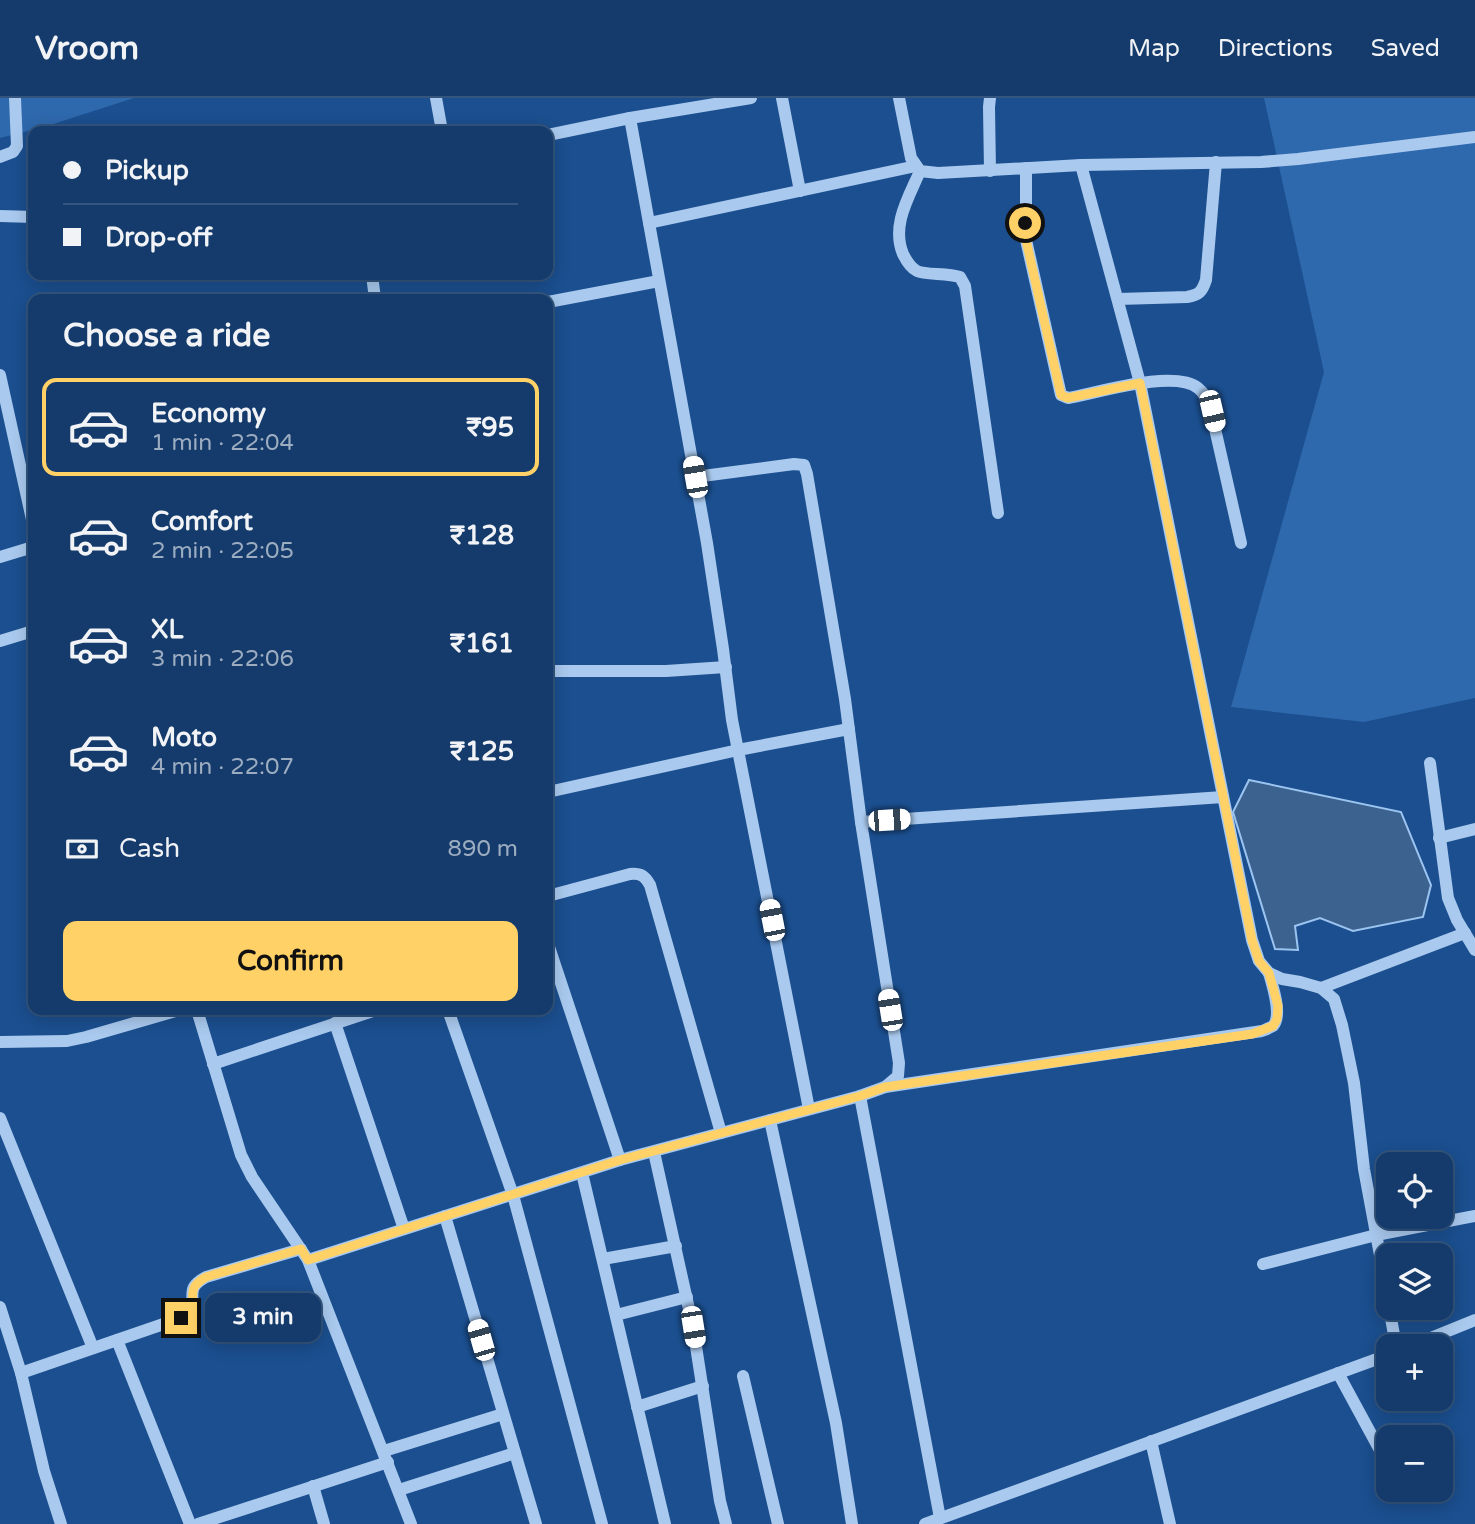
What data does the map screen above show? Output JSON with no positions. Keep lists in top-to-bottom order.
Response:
{
  "page": {
    "header": "Vroom",
    "nav": ["Map", "Directions", "Saved"],
    "banner": ["Pickup", "Drop-off"],
    "heading": "Choose a ride",
    "list": [
      {
        "name": "Economy",
        "note": "1 min · 22:04",
        "value": "₹95"
      },
      {
        "name": "Comfort",
        "note": "2 min · 22:05",
        "value": "₹128"
      },
      {
        "name": "XL",
        "note": "3 min · 22:06",
        "value": "₹161"
      },
      {
        "name": "Moto",
        "note": "4 min · 22:07",
        "value": "₹125"
      }
    ],
    "pay": ["Cash", "890 m"],
    "buttons": "Confirm",
    "map_buttons": ["+", "−"],
    "bubble": "3 min"
  }
}
